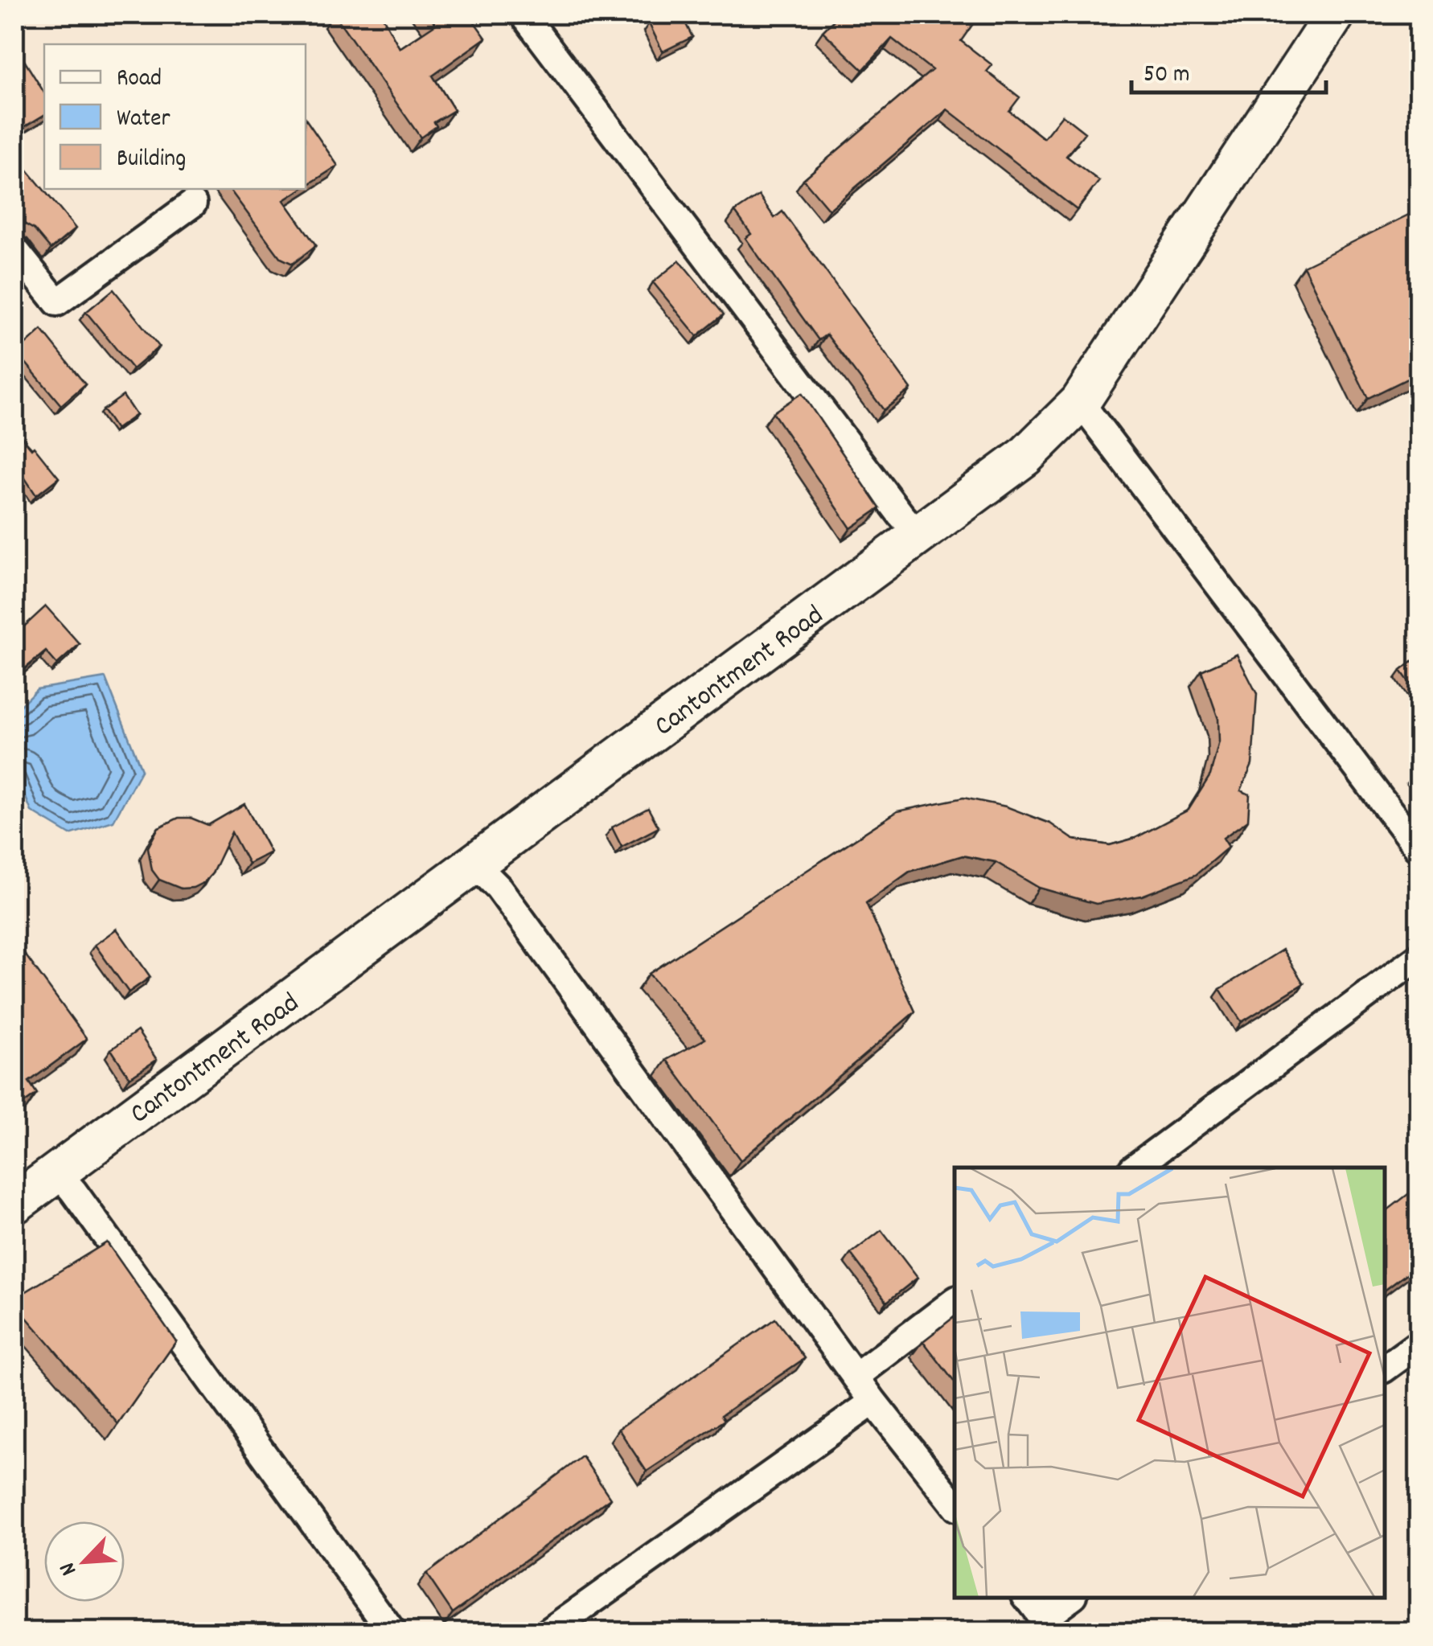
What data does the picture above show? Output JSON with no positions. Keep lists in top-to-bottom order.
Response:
{
  "streets": {
    "street": ["Cantontment Road"]
  },
  "legend": ["Road", "Water", "Building"],
  "scale_bar": "50 m",
  "north": "bottom left"
}
